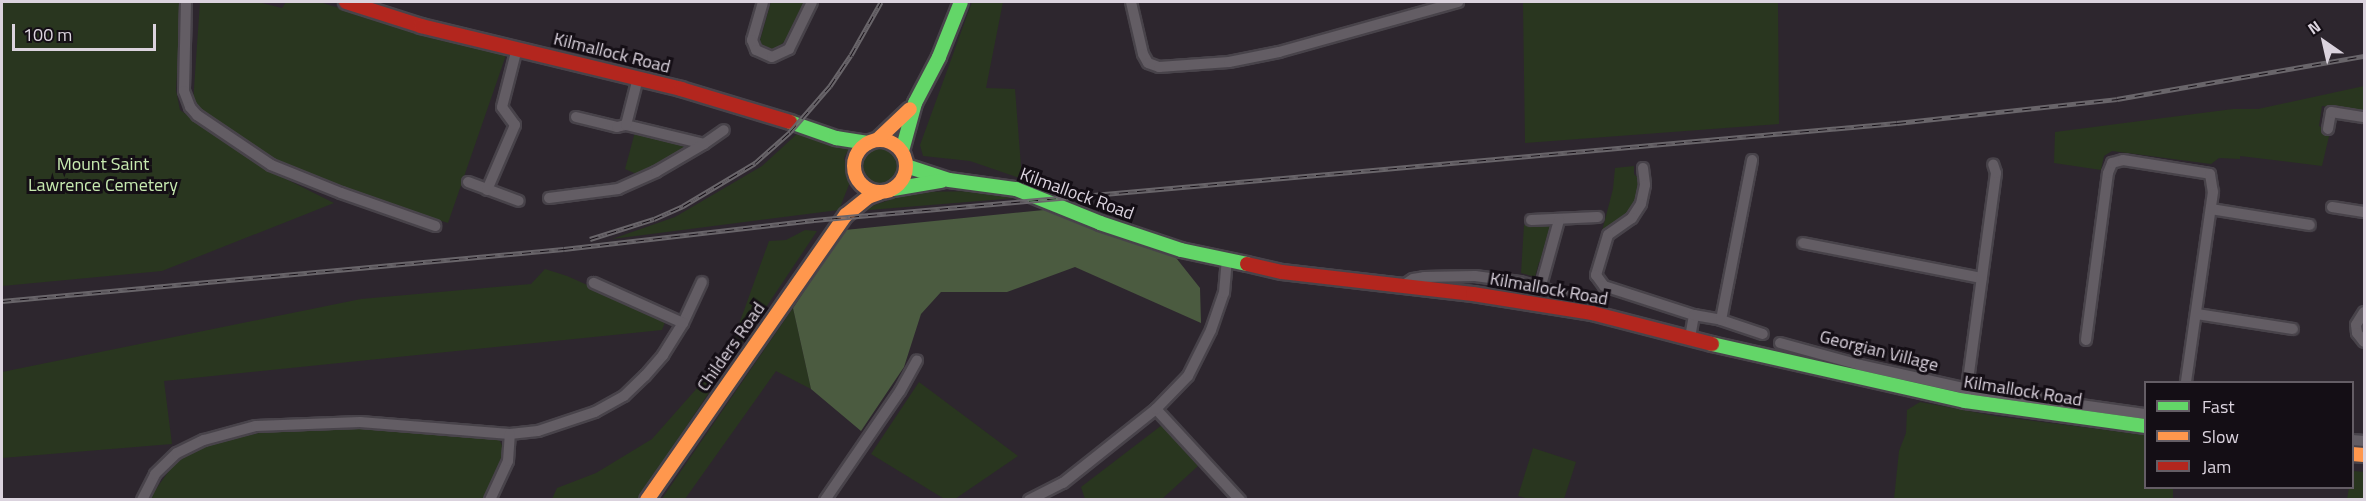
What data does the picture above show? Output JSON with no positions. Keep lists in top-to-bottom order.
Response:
{
  "streets": {
    "main road": ["Kilmallock Road", "Childers Road"],
    "street": ["Georgian Village"]
  },
  "crossings": [
    ["Kilmallock Road", "Childers Road"],
    ["Kilmallock Road", "Georgian Village"]
  ],
  "parks": ["Mount Saint Lawrence Cemetery"],
  "legend": ["Fast", "Slow", "Jam"],
  "scale_bar": "100 m",
  "north": "top left"
}
